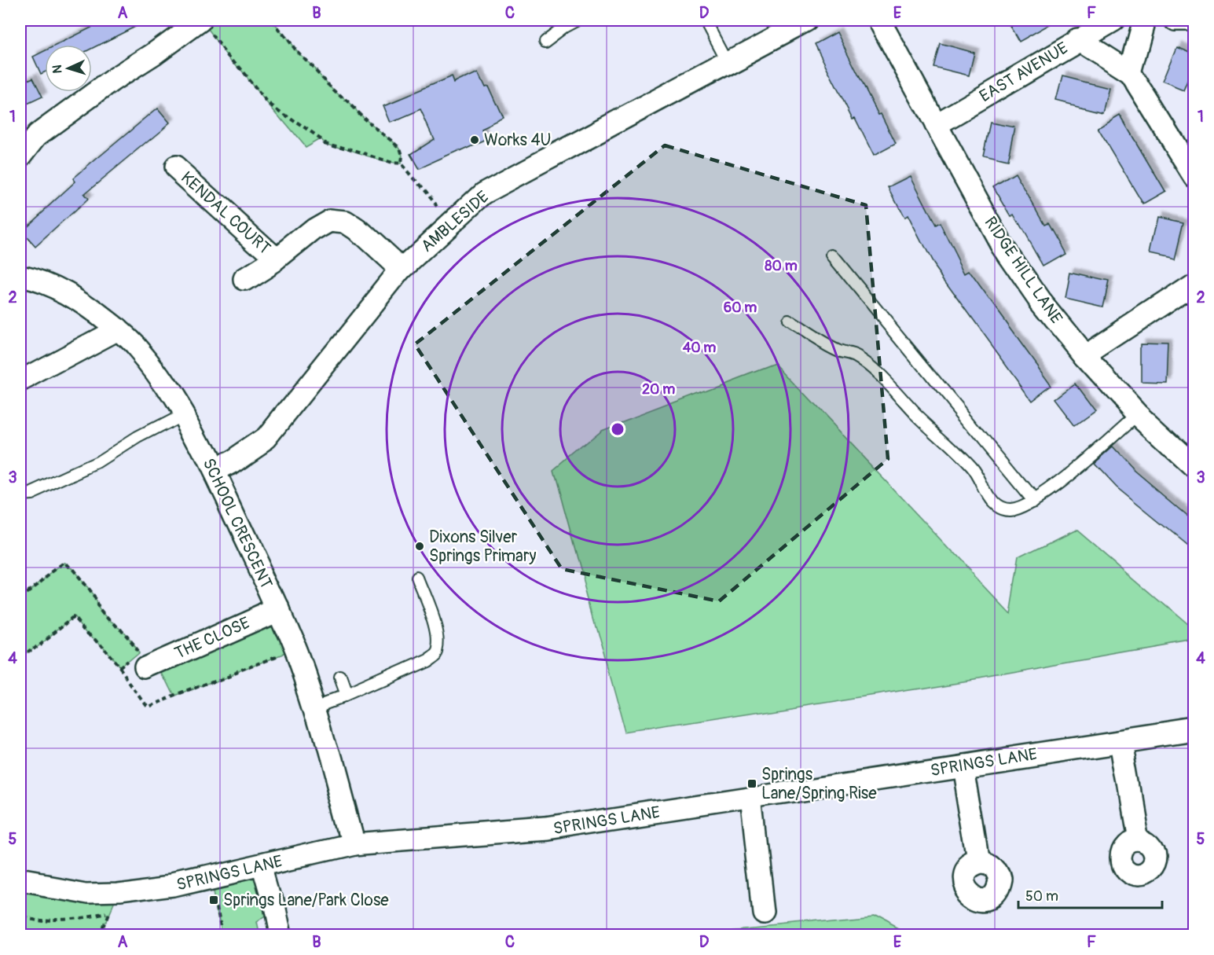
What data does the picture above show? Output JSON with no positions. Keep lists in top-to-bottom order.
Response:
{
  "streets": {
    "street": [
      "EAST AVENUE",
      "KENDAL COURT",
      "AMBLESIDE",
      "RIDGE HILL LANE",
      "SCHOOL CRESCENT",
      "THE CLOSE",
      "SPRINGS LANE"
    ]
  },
  "crossings": [
    ["EAST AVENUE", "RIDGE HILL LANE"],
    ["KENDAL COURT", "AMBLESIDE"],
    ["AMBLESIDE", "SCHOOL CRESCENT"],
    ["SCHOOL CRESCENT", "THE CLOSE"],
    ["SCHOOL CRESCENT", "SPRINGS LANE"]
  ],
  "places": {
    "other": ["Works 4U", "Dixons Silver Springs Primary"],
    "transit": ["Springs Lane/Spring Rise", "Springs Lane/Park Close"]
  },
  "scale_bar": "50 m",
  "north": "left",
  "grid": {
    "columns": [
      "A",
      "B",
      "C",
      "D",
      "E",
      "F"
    ],
    "rows": [
      "1",
      "2",
      "3",
      "4",
      "5"
    ]
  },
  "rings": [
    "80 m",
    "60 m",
    "40 m",
    "20 m"
  ]
}
